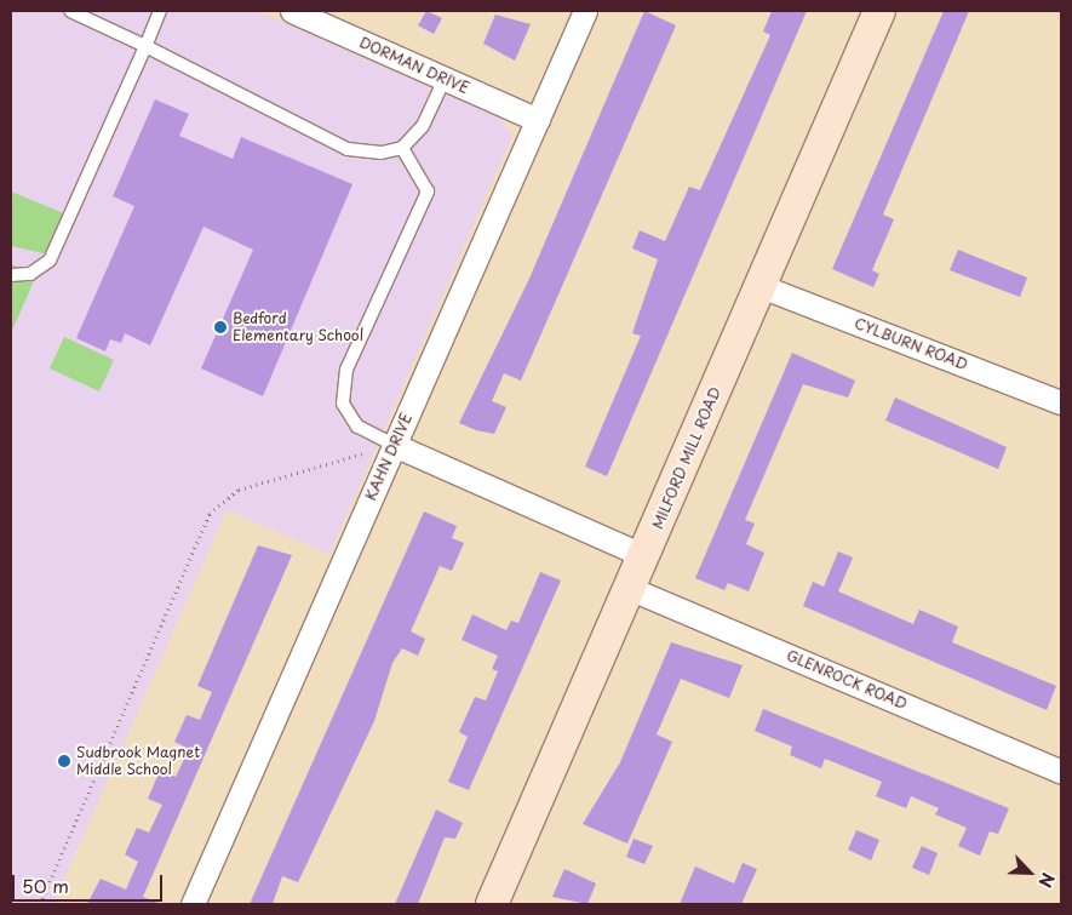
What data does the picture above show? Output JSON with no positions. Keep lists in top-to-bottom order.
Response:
{
  "streets": {
    "main road": ["MILFORD MILL ROAD"],
    "street": [
      "DORMAN DRIVE",
      "CYLBURN ROAD",
      "KAHN DRIVE",
      "GLENROCK ROAD"
    ]
  },
  "crossings": [
    ["DORMAN DRIVE", "KAHN DRIVE"],
    ["CYLBURN ROAD", "MILFORD MILL ROAD"],
    ["MILFORD MILL ROAD", "GLENROCK ROAD"]
  ],
  "places": ["Bedford Elementary School", "Sudbrook Magnet Middle School"],
  "scale_bar": "50 m",
  "north": "bottom right"
}
